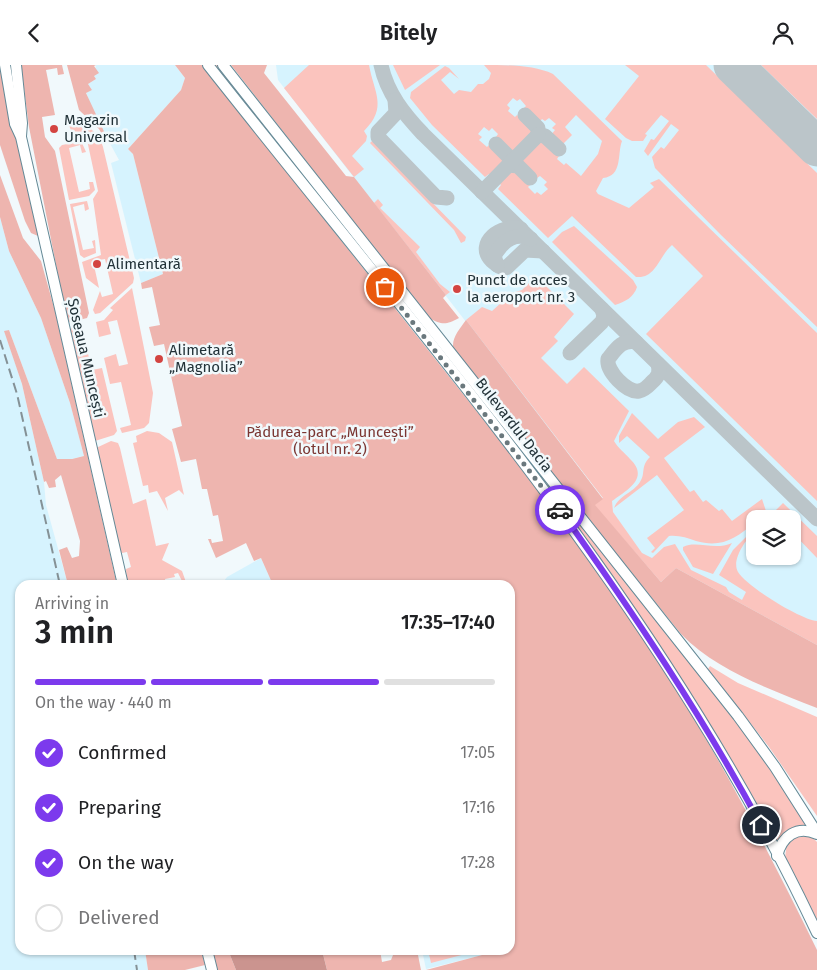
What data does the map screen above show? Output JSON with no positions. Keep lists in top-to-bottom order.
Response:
{
  "streets": {
    "main road": ["Șoseaua Muncești", "Bulevardul Dacia"]
  },
  "parks": ["Pădurea-parc „Muncești” (lotul nr. 2)"],
  "places": [
    "Magazin Universal",
    "Alimentară",
    "Punct de acces la aeroport nr. 3",
    "Alimetară „Magnolia”"
  ],
  "page": {
    "header": "Bitely",
    "heading": ["3 min", "Arriving in", "17:35–17:40"],
    "bar": "On the way · 440 m",
    "list": [
      ["Confirmed", "17:05"],
      ["Preparing", "17:16"],
      ["On the way", "17:28"],
      "Delivered"
    ]
  }
}
